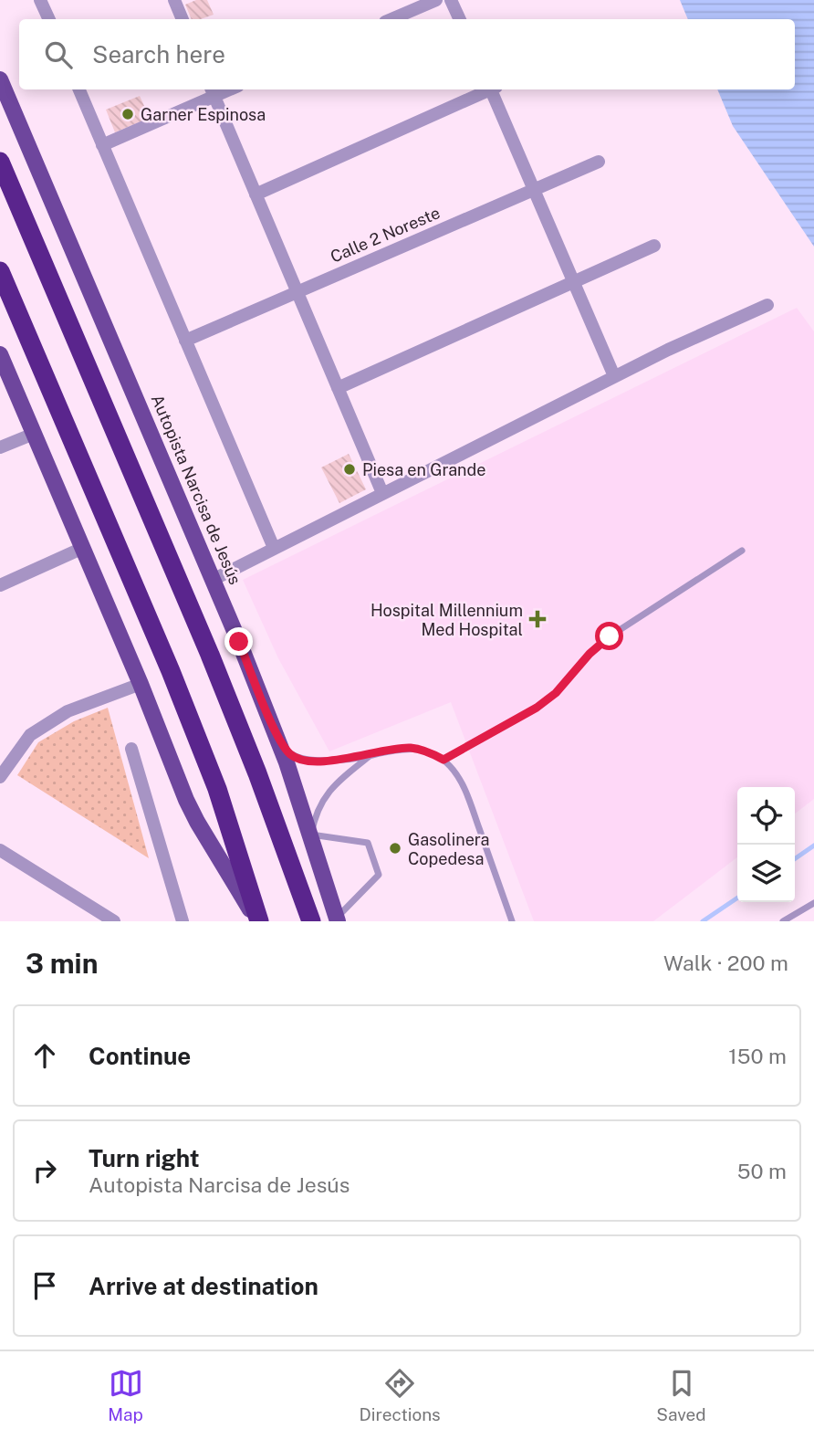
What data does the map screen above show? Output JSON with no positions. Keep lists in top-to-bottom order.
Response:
{
  "streets": {
    "main road": ["Autopista Narcisa de Jesús"],
    "street": ["Calle 2 Noreste"]
  },
  "places": {
    "other": ["Garner Espinosa", "Piesa en Grande", "Gasolinera Copedesa"],
    "health": ["Hospital Millennium Med Hospital"]
  },
  "page": {
    "search": "Search here",
    "heading": ["3 min", "Walk · 200 m"],
    "list": [
      ["Continue", "150 m"],
      ["Turn right", "Autopista Narcisa de Jesús", "50 m"],
      "Arrive at destination"
    ],
    "nav": ["Map", "Directions", "Saved"]
  }
}
